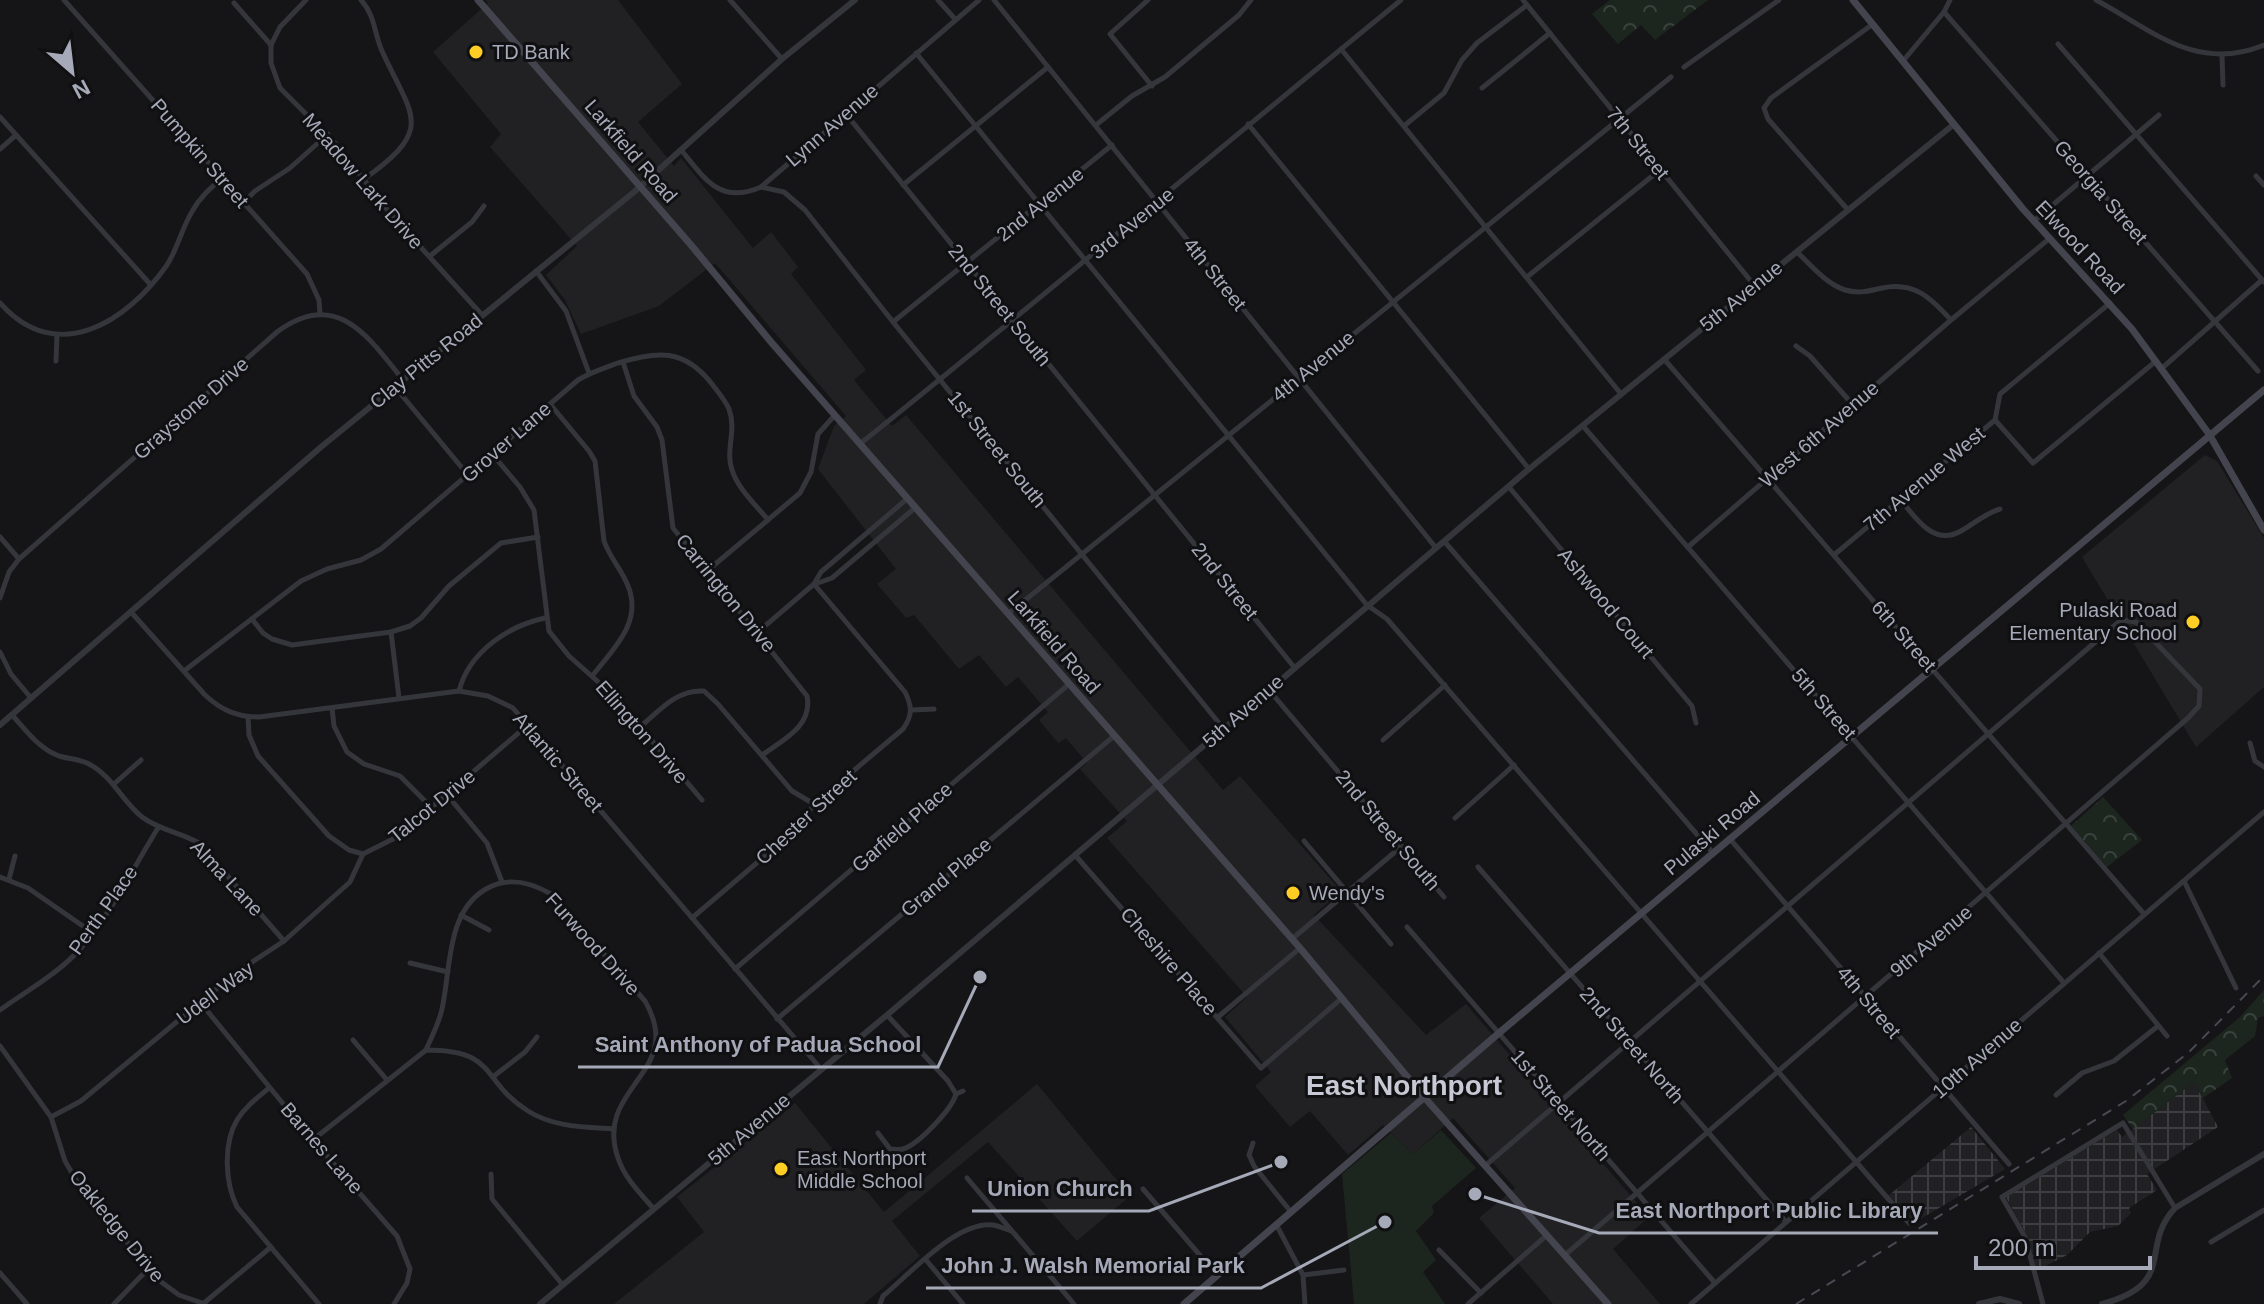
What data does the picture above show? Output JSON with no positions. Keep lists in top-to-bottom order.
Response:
{
  "streets": {
    "main road": ["Larkfield Road", "Elwood Road", "Pulaski Road"],
    "street": [
      "Lynn Avenue",
      "7th Street",
      "Pumpkin Street",
      "Meadow Lark Drive",
      "Georgia Street",
      "2nd Avenue",
      "3rd Avenue",
      "4th Street",
      "5th Avenue",
      "2nd Street South",
      "Clay Pitts Road",
      "4th Avenue",
      "Graystone Drive",
      "West 6th Avenue",
      "Grover Lane",
      "1st Street South",
      "7th Avenue West",
      "2nd Street",
      "Carrington Drive",
      "Ashwood Court",
      "6th Street",
      "5th Street",
      "Ellington Drive",
      "Atlantic Street",
      "Talcot Drive",
      "Chester Street",
      "Garfield Place",
      "Grand Place",
      "Alma Lane",
      "Perth Place",
      "9th Avenue",
      "Furwood Drive",
      "Cheshire Place",
      "Udell Way",
      "2nd Street North",
      "10th Avenue",
      "1st Street North",
      "Barnes Lane",
      "Oakledge Drive"
    ]
  },
  "crossings": [
    ["Lynn Avenue", "2nd Street South"],
    ["Lynn Avenue", "1st Street South"],
    ["7th Street", "5th Avenue"],
    ["7th Street", "4th Avenue"],
    ["Larkfield Road", "3rd Avenue"],
    ["Larkfield Road", "5th Avenue"],
    ["Larkfield Road", "Clay Pitts Road"],
    ["Larkfield Road", "4th Avenue"],
    ["Larkfield Road", "Garfield Place"],
    ["Larkfield Road", "Pulaski Road"],
    ["Larkfield Road", "Grand Place"],
    ["Larkfield Road", "9th Avenue"],
    ["Larkfield Road", "Cheshire Place"],
    ["Pumpkin Street", "Graystone Drive"],
    ["Meadow Lark Drive", "Clay Pitts Road"],
    ["2nd Avenue", "4th Street"],
    ["2nd Avenue", "2nd Street South"],
    ["2nd Avenue", "1st Street South"],
    ["3rd Avenue", "4th Street"],
    ["3rd Avenue", "2nd Street South"],
    ["3rd Avenue", "1st Street South"],
    ["Elwood Road", "5th Avenue"],
    ["Elwood Road", "West 6th Avenue"],
    ["Elwood Road", "7th Avenue West"],
    ["Elwood Road", "Pulaski Road"],
    ["4th Street", "5th Avenue"],
    ["4th Street", "4th Avenue"],
    ["4th Street", "Pulaski Road"],
    ["4th Street", "9th Avenue"],
    ["4th Street", "10th Avenue"],
    ["5th Avenue", "2nd Street South"],
    ["5th Avenue", "1st Street South"],
    ["5th Avenue", "2nd Street"],
    ["5th Avenue", "Ashwood Court"],
    ["5th Avenue", "6th Street"],
    ["5th Avenue", "5th Street"],
    ["5th Avenue", "Atlantic Street"],
    ["5th Avenue", "Cheshire Place"],
    ["2nd Street South", "4th Avenue"],
    ["2nd Street South", "2nd Street"],
    ["Clay Pitts Road", "Atlantic Street"],
    ["Clay Pitts Road", "Alma Lane"],
    ["4th Avenue", "1st Street South"],
    ["4th Avenue", "2nd Street"],
    ["West 6th Avenue", "6th Street"],
    ["West 6th Avenue", "5th Street"],
    ["Grover Lane", "Carrington Drive"],
    ["Grover Lane", "Ellington Drive"],
    ["Grover Lane", "Atlantic Street"],
    ["7th Avenue West", "6th Street"],
    ["6th Street", "Pulaski Road"],
    ["6th Street", "9th Avenue"],
    ["6th Street", "10th Avenue"],
    ["5th Street", "Pulaski Road"],
    ["5th Street", "9th Avenue"],
    ["5th Street", "10th Avenue"],
    ["Atlantic Street", "Talcot Drive"],
    ["Atlantic Street", "Chester Street"],
    ["Atlantic Street", "Garfield Place"],
    ["Atlantic Street", "Grand Place"],
    ["Talcot Drive", "Udell Way"],
    ["Pulaski Road", "2nd Street North"],
    ["Pulaski Road", "1st Street North"],
    ["Alma Lane", "Perth Place"],
    ["Alma Lane", "Udell Way"],
    ["9th Avenue", "2nd Street North"],
    ["9th Avenue", "1st Street North"],
    ["Udell Way", "Barnes Lane"],
    ["Udell Way", "Oakledge Drive"],
    ["2nd Street North", "10th Avenue"],
    ["10th Avenue", "1st Street North"]
  ],
  "districts": ["East Northport"],
  "places": [
    "TD Bank",
    "Pulaski Road Elementary School",
    "Wendy's",
    "Saint Anthony of Padua School",
    "Union Church",
    "East Northport Middle School",
    "East Northport Public Library",
    "John J. Walsh Memorial Park"
  ],
  "scale_bar": "200 m",
  "north": "bottom right"
}
